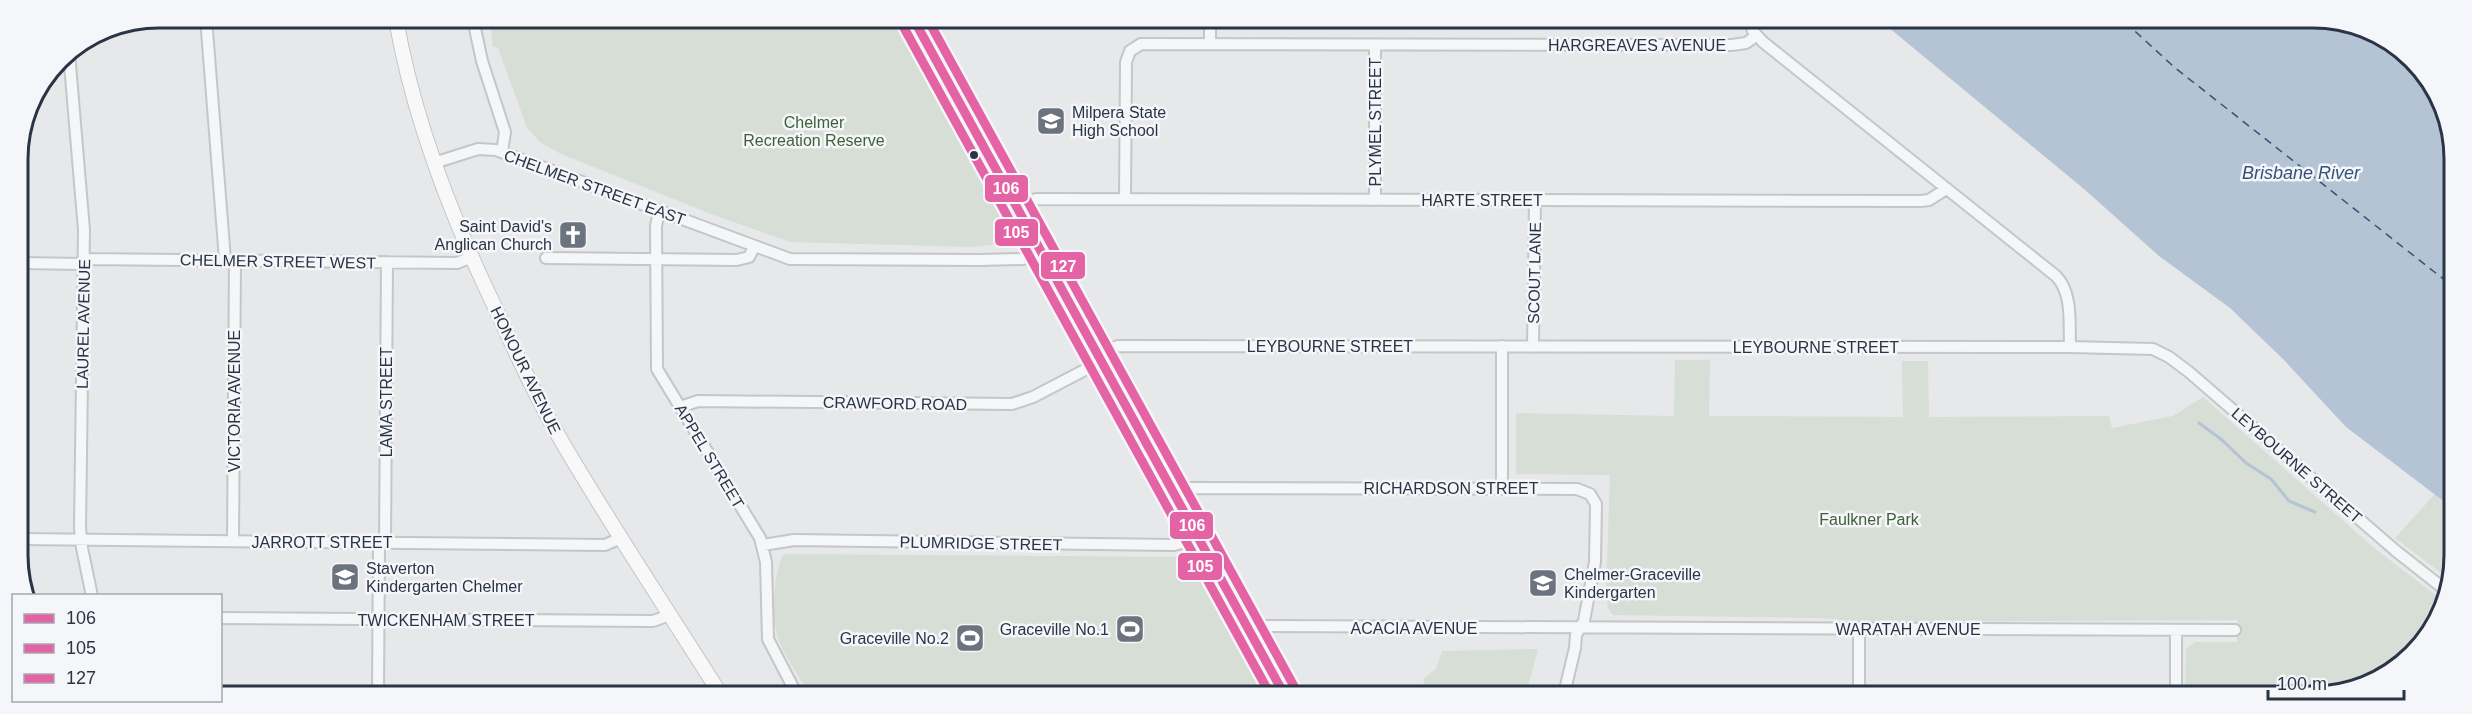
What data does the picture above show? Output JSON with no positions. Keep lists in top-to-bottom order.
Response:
{
  "streets": {
    "main road": ["HONOUR AVENUE"],
    "street": [
      "HARGREAVES AVENUE",
      "PLYMEL STREET",
      "CHELMER STREET EAST",
      "HARTE STREET",
      "CHELMER STREET WEST",
      "SCOUT LANE",
      "LAUREL AVENUE",
      "LEYBOURNE STREET",
      "VICTORIA AVENUE",
      "LAMA STREET",
      "CRAWFORD ROAD",
      "APPEL STREET",
      "RICHARDSON STREET",
      "JARROTT STREET",
      "PLUMRIDGE STREET",
      "TWICKENHAM STREET",
      "ACACIA AVENUE",
      "WARATAH AVENUE"
    ]
  },
  "crossings": [
    ["HARGREAVES AVENUE", "PLYMEL STREET"],
    ["HARGREAVES AVENUE", "HARTE STREET"],
    ["PLYMEL STREET", "HARTE STREET"],
    ["CHELMER STREET EAST", "HONOUR AVENUE"],
    ["CHELMER STREET EAST", "APPEL STREET"],
    ["HARTE STREET", "SCOUT LANE"],
    ["CHELMER STREET WEST", "LAUREL AVENUE"],
    ["CHELMER STREET WEST", "HONOUR AVENUE"],
    ["CHELMER STREET WEST", "VICTORIA AVENUE"],
    ["CHELMER STREET WEST", "LAMA STREET"],
    ["SCOUT LANE", "LEYBOURNE STREET"],
    ["LAUREL AVENUE", "JARROTT STREET"],
    ["LEYBOURNE STREET", "CRAWFORD ROAD"],
    ["HONOUR AVENUE", "JARROTT STREET"],
    ["HONOUR AVENUE", "TWICKENHAM STREET"],
    ["VICTORIA AVENUE", "JARROTT STREET"],
    ["LAMA STREET", "JARROTT STREET"],
    ["LAMA STREET", "TWICKENHAM STREET"],
    ["CRAWFORD ROAD", "APPEL STREET"],
    ["APPEL STREET", "PLUMRIDGE STREET"],
    ["RICHARDSON STREET", "ACACIA AVENUE"],
    ["RICHARDSON STREET", "WARATAH AVENUE"],
    ["ACACIA AVENUE", "WARATAH AVENUE"]
  ],
  "water": ["Brisbane River"],
  "parks": ["Chelmer Recreation Reserve", "Faulkner Park"],
  "places": {
    "school or university": ["Milpera State High School", "Staverton Kindergarten Chelmer", "Chelmer-Graceville Kindergarten"],
    "church": ["Saint David's Anglican Church"],
    "sports": ["Graceville No.1", "Graceville No.2"]
  },
  "lines": ["transit line 127", "transit line 106", "transit line 105"],
  "legend": ["106", "105", "127"],
  "scale_bar": "100 m"
}
